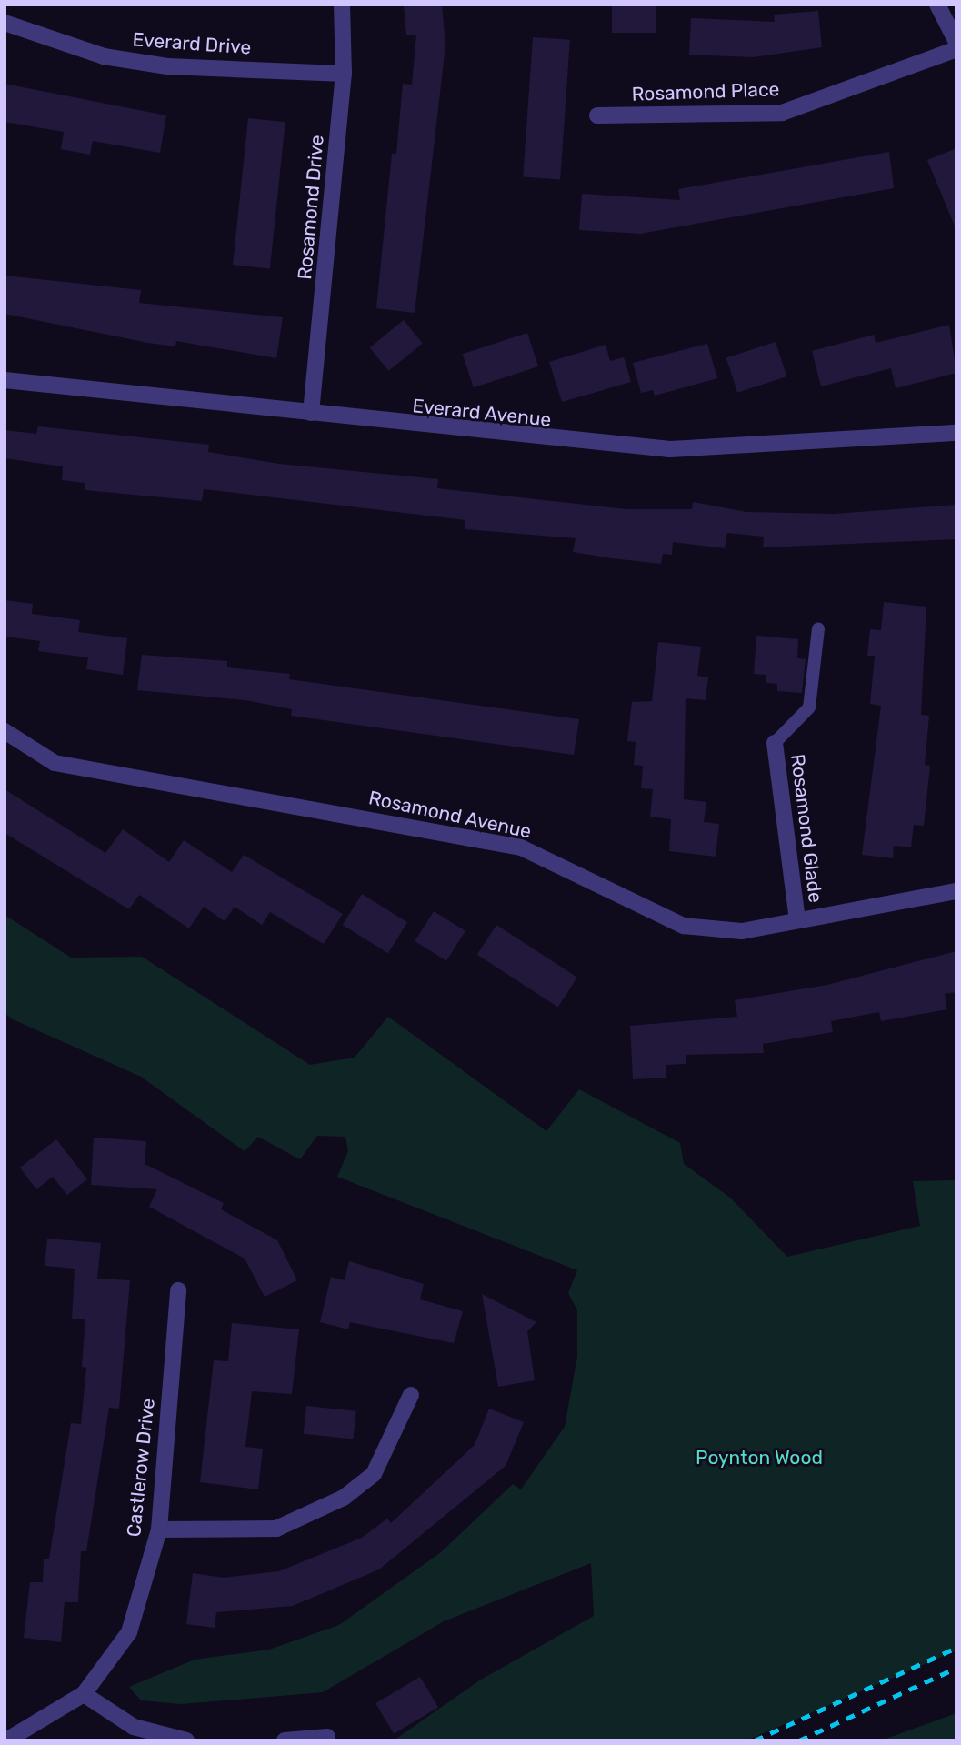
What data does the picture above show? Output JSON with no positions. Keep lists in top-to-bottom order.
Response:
{
  "streets": {
    "street": [
      "Everard Drive",
      "Rosamond Place",
      "Rosamond Drive",
      "Everard Avenue",
      "Rosamond Avenue",
      "Rosamond Glade",
      "Castlerow Drive"
    ]
  },
  "crossings": [
    ["Everard Drive", "Rosamond Drive"],
    ["Rosamond Drive", "Everard Avenue"],
    ["Rosamond Avenue", "Rosamond Glade"]
  ],
  "parks": ["Poynton Wood"]
}
